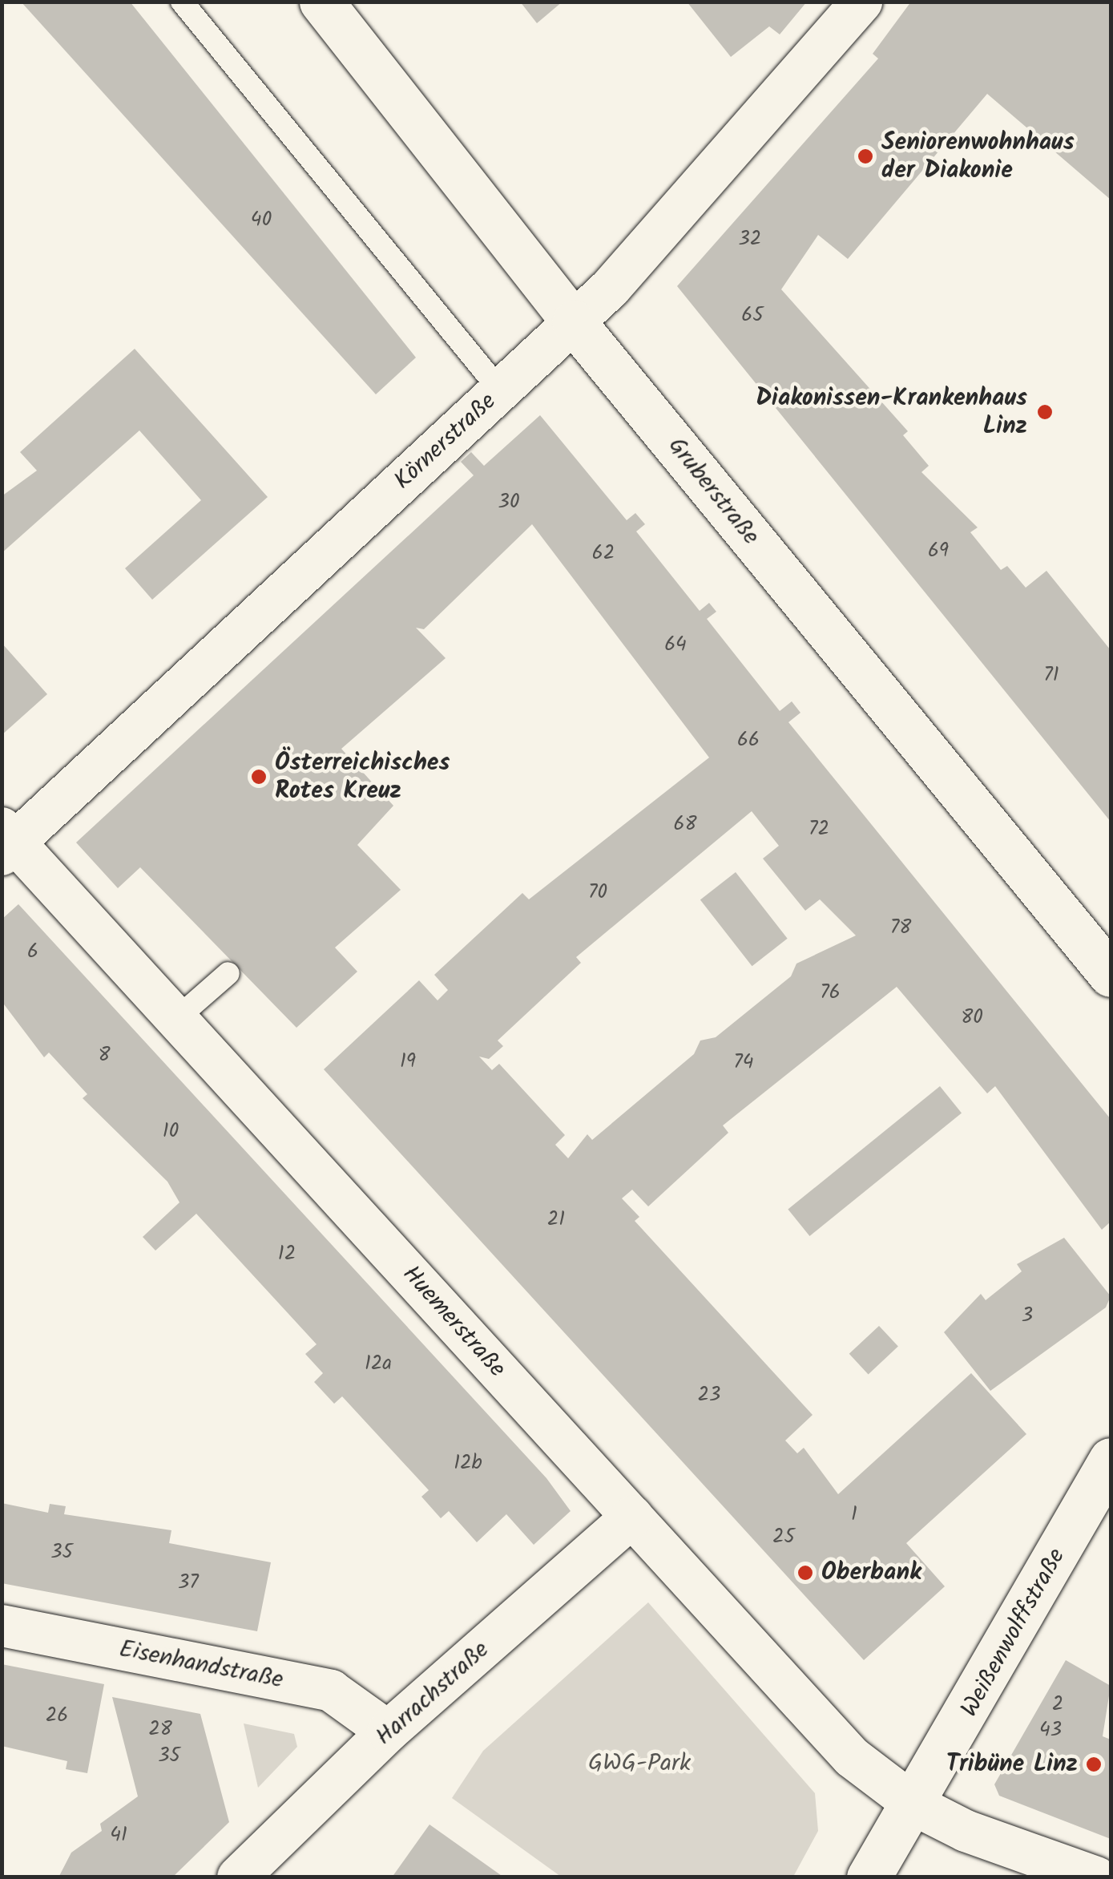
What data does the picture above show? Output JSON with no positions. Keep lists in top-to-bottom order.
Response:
{
  "streets": {
    "main road": ["Gruberstraße", "Weißenwolffstraße"],
    "street": [
      "Körnerstraße",
      "Huemerstraße",
      "Eisenhandstraße",
      "Harrachstraße"
    ]
  },
  "crossings": [
    ["Körnerstraße", "Gruberstraße"],
    ["Körnerstraße", "Huemerstraße"],
    ["Huemerstraße", "Weißenwolffstraße"],
    ["Huemerstraße", "Harrachstraße"],
    ["Eisenhandstraße", "Harrachstraße"]
  ],
  "parks": ["GWG-Park"],
  "places": [
    "Seniorenwohnhaus der Diakonie",
    "Diakonissen-Krankenhaus Linz",
    "Österreichisches Rotes Kreuz",
    "Oberbank",
    "Tribüne Linz"
  ],
  "house_numbers": [
    "40",
    "32",
    "65",
    "30",
    "69",
    "62",
    "64",
    "71",
    "66",
    "68",
    "72",
    "70",
    "78",
    "6",
    "76",
    "80",
    "8",
    "19",
    "74",
    "10",
    "21",
    "12",
    "3",
    "12a",
    "23",
    "12b",
    "1",
    "25",
    "35",
    "37",
    "2",
    "26",
    "28",
    "43",
    "35",
    "41"
  ]
}
